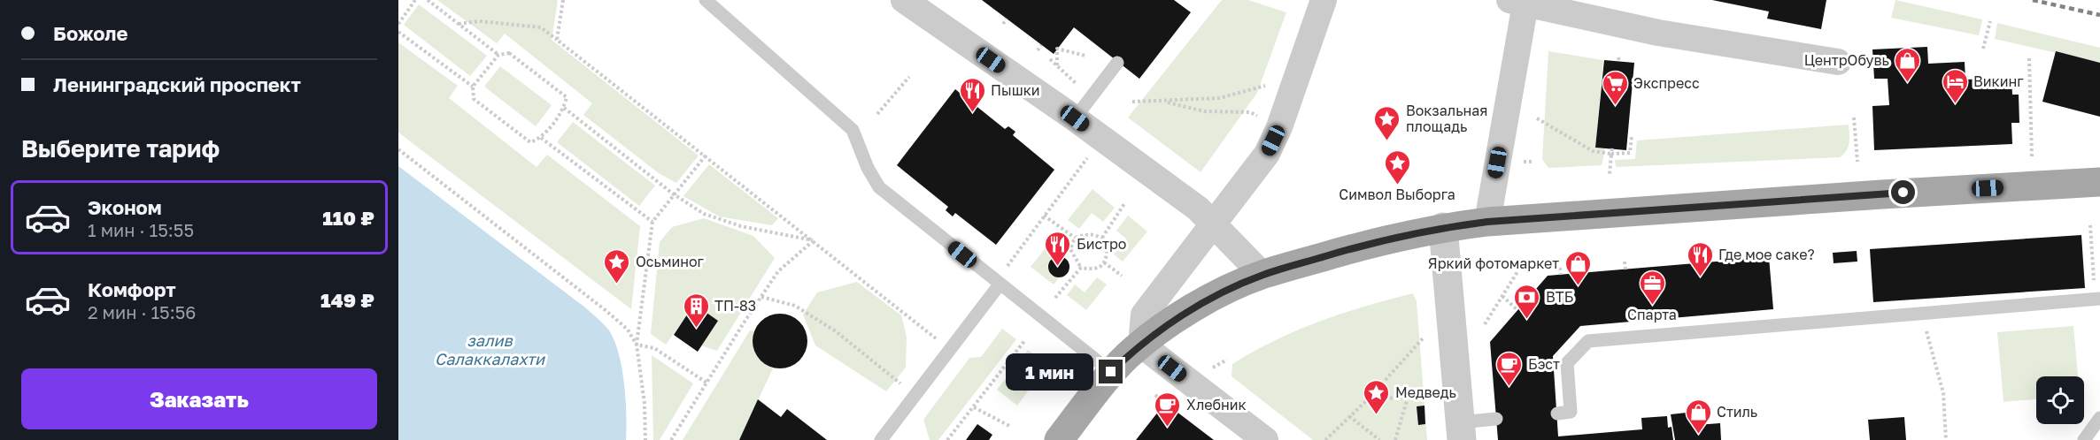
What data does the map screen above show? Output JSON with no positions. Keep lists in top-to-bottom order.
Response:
{
  "water": ["залив Салаккалахти"],
  "places": {
    "shop": ["ЦентрОбувь", "Яркий фотомаркет", "Стиль"],
    "hotel": ["Викинг"],
    "supermarket": ["Экспресс"],
    "restaurant": ["Пышки", "Бистро", "Где мое саке?"],
    "place": [
      "Вокзальная площадь",
      "Символ Выборга",
      "Осьминог",
      "Медведь"
    ],
    "office": ["Спарта"],
    "bank": ["ВТБ"],
    "building": ["ТП-83"],
    "cafe": ["Бэст", "Хлебник"]
  },
  "page": {
    "banner": ["Божоле", "Ленинградский проспект"],
    "heading": "Выберите тариф",
    "list": [
      {
        "name": "Эконом",
        "note": "1 мин · 15:55",
        "value": "110 ₽"
      },
      {
        "name": "Комфорт",
        "note": "2 мин · 15:56",
        "value": "149 ₽"
      }
    ],
    "bubble": "1 мин",
    "buttons": "Заказать"
  }
}
